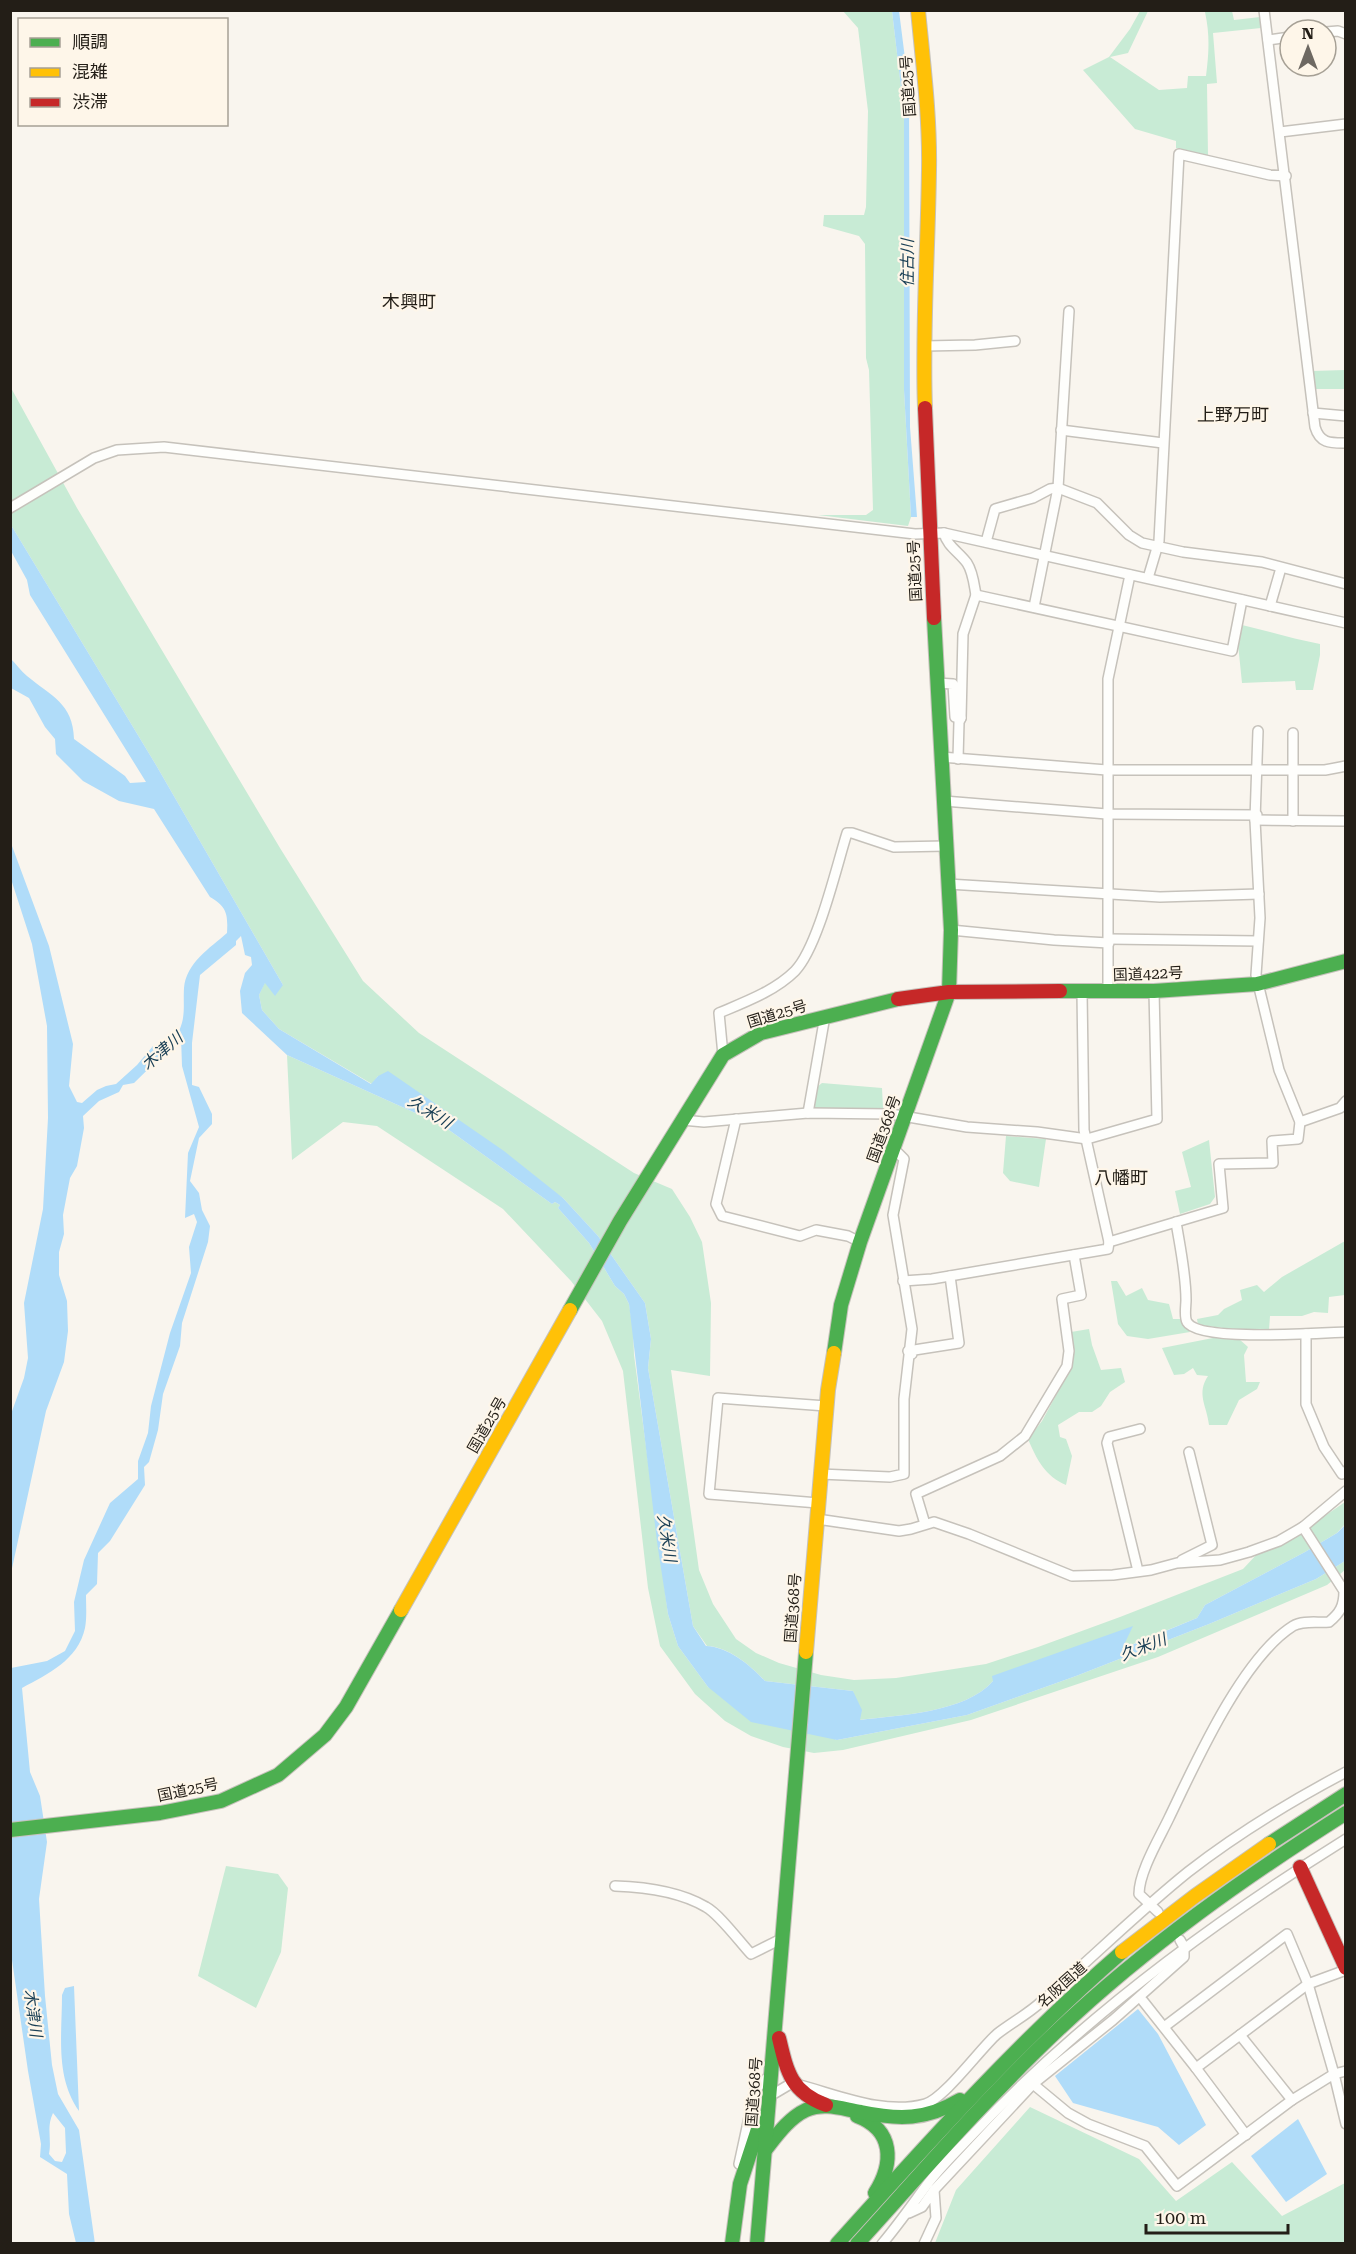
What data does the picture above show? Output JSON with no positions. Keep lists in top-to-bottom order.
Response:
{
  "streets": {
    "main road": [
      "国道25号",
      "国道422号",
      "国道368号",
      "名阪国道"
    ]
  },
  "crossings": [
    ["国道25号", "国道422号"],
    ["国道25号", "国道368号"],
    ["国道422号", "国道368号"]
  ],
  "districts": ["木興町", "上野万町", "八幡町"],
  "water": ["住古川", "木津川", "久米川"],
  "legend": ["順調", "混雑", "渋滞"],
  "scale_bar": "100 m",
  "north": "top"
}
